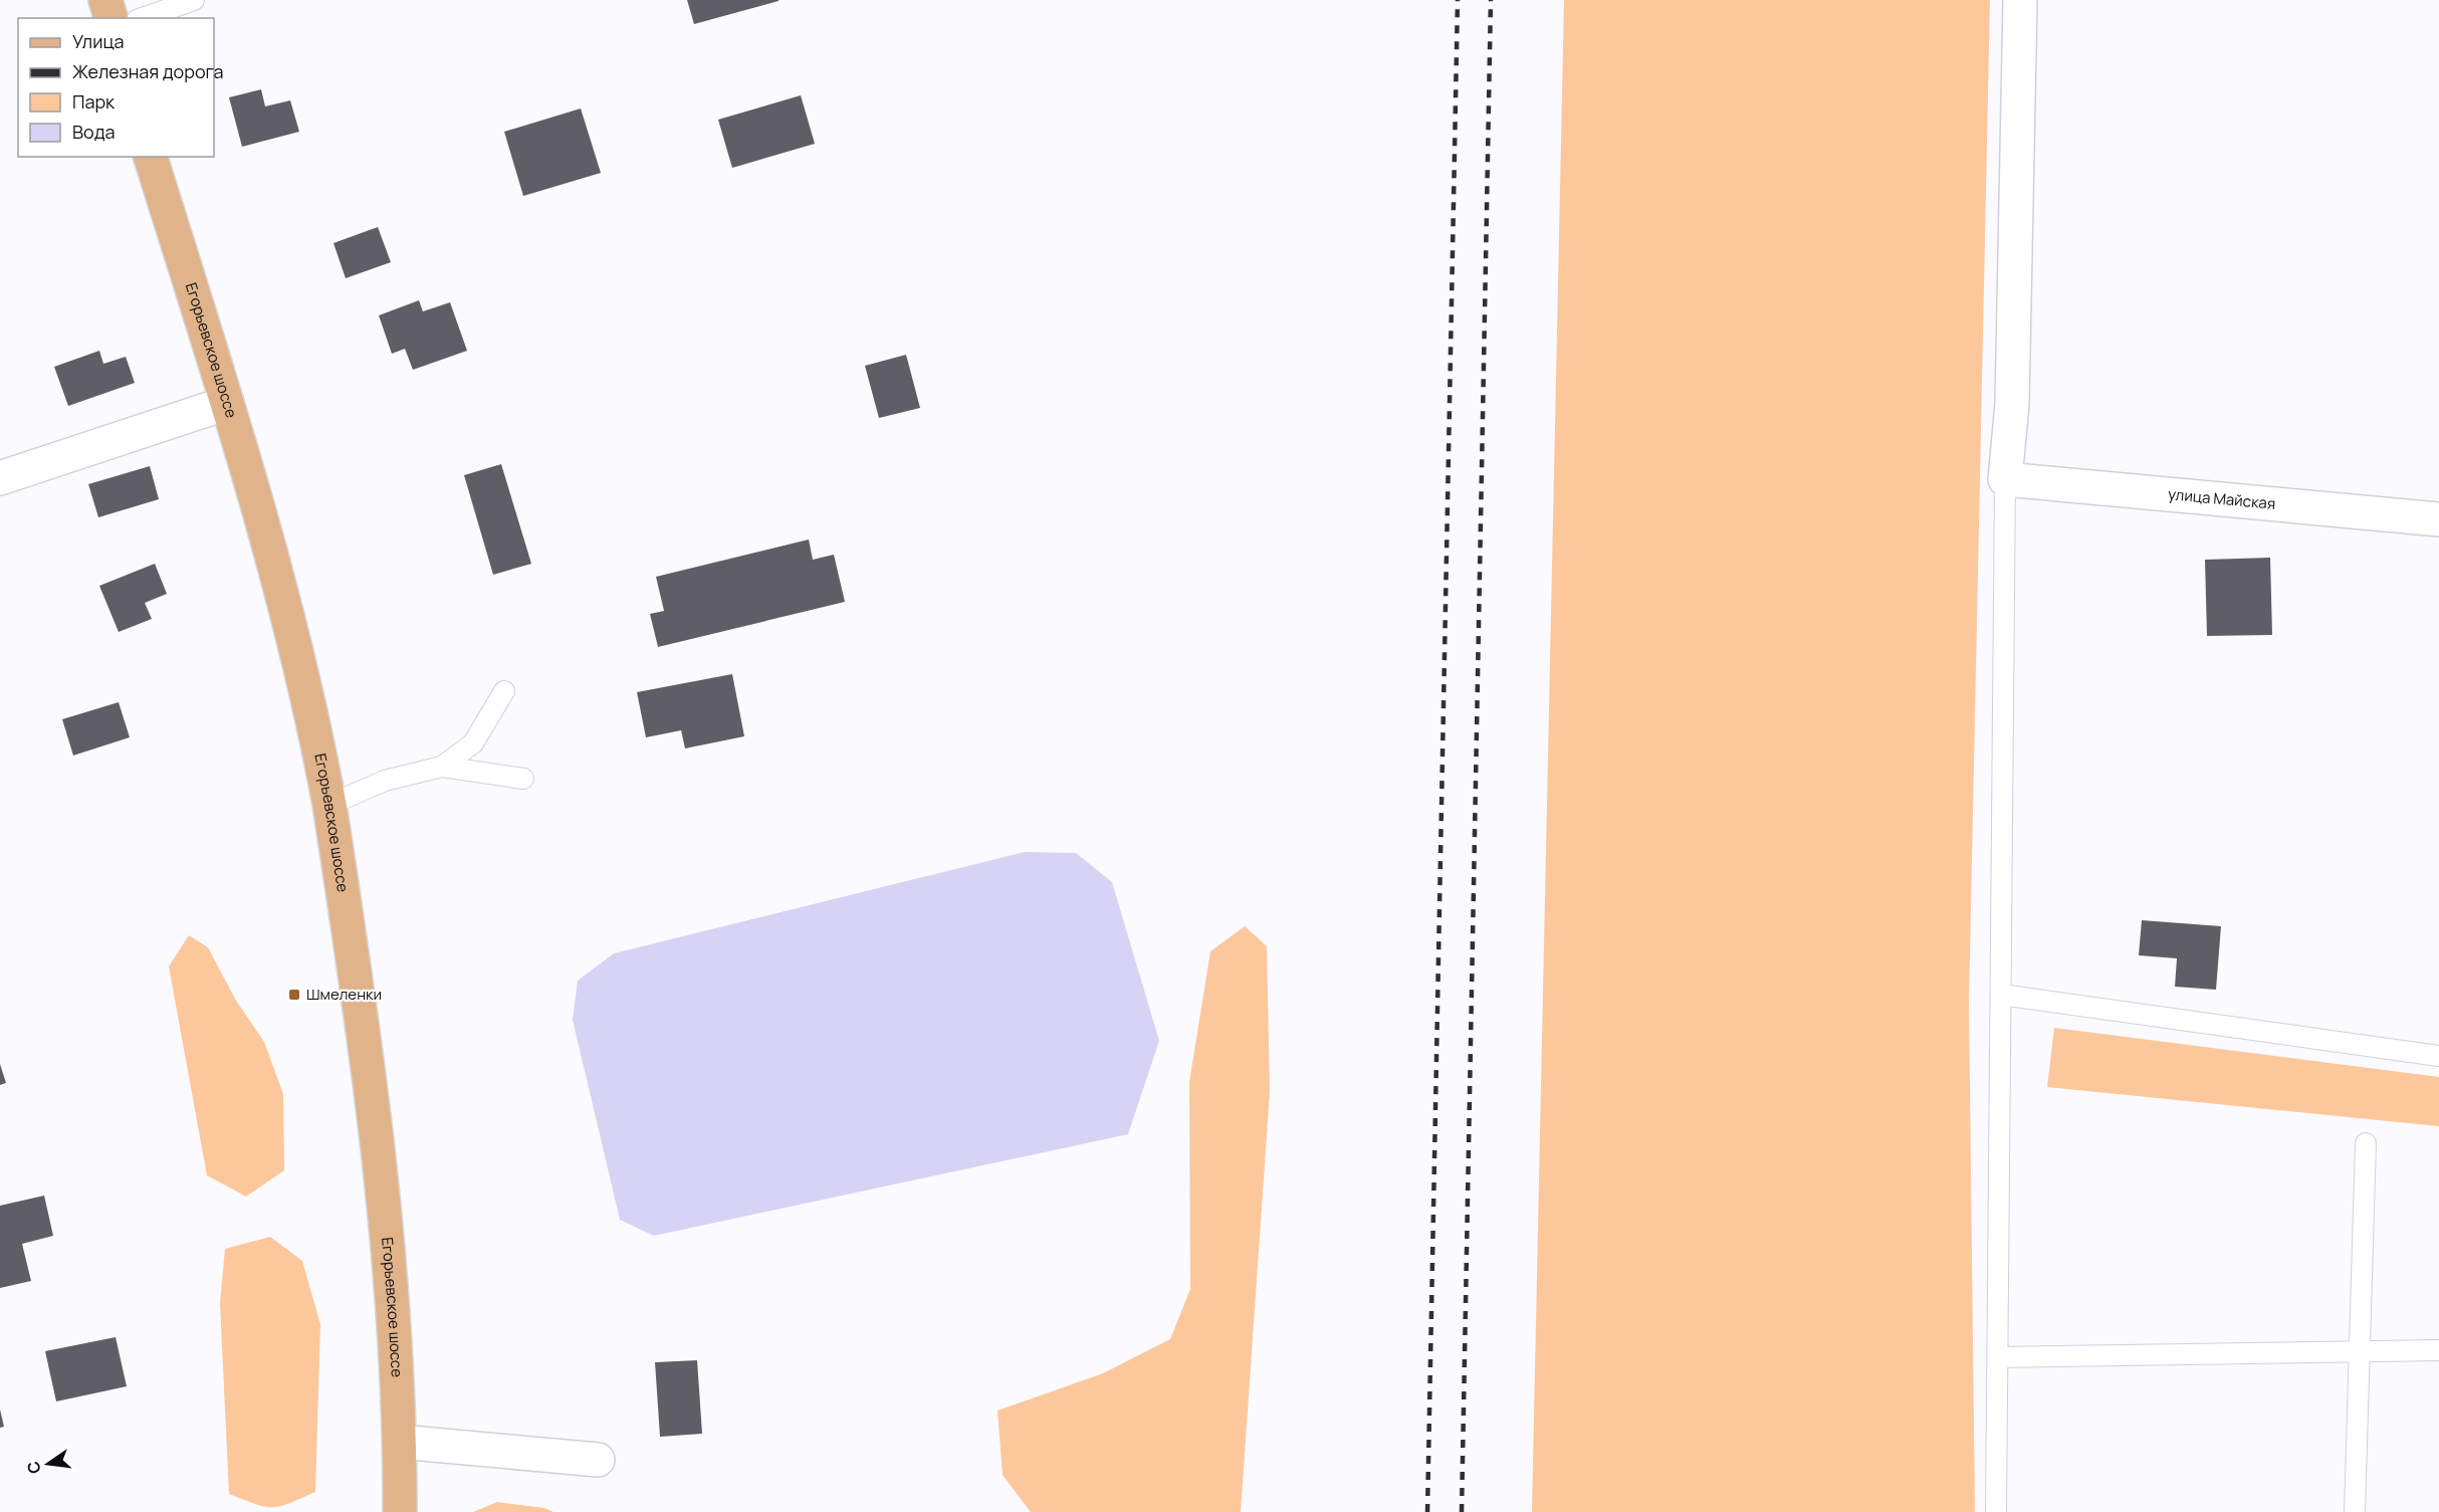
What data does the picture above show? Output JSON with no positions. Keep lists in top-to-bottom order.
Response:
{
  "streets": {
    "main road": ["Егорьевское шоссе"],
    "street": ["улица Майская"]
  },
  "places": {
    "transit": ["Шмеленки"]
  },
  "legend": [
    "Улица",
    "Железная дорога",
    "Парк",
    "Вода"
  ],
  "north": "left"
}
